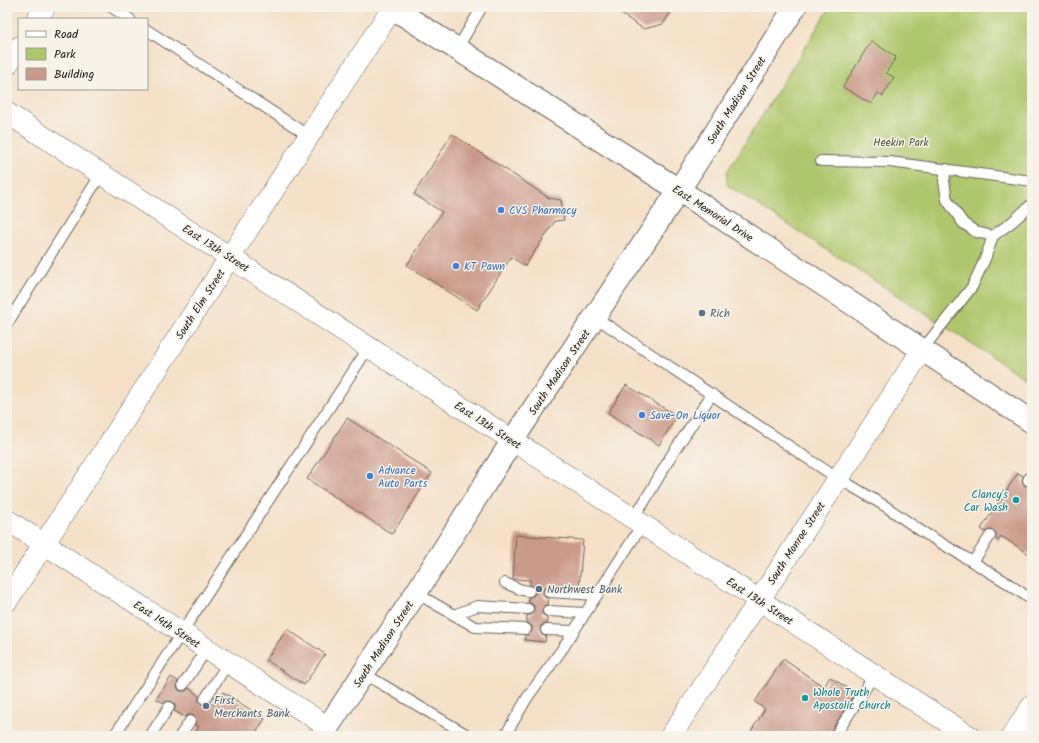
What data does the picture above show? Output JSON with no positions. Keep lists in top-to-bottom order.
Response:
{
  "streets": {
    "main road": ["South Madison Street", "East Memorial Drive"],
    "street": [
      "East 13th Street",
      "South Elm Street",
      "South Monroe Street",
      "East 14th Street"
    ]
  },
  "crossings": [
    ["South Madison Street", "East Memorial Drive"],
    ["South Madison Street", "East 13th Street"],
    ["South Madison Street", "East 14th Street"],
    ["East Memorial Drive", "South Elm Street"],
    ["East Memorial Drive", "South Monroe Street"],
    ["East 13th Street", "South Elm Street"],
    ["East 13th Street", "South Monroe Street"],
    ["South Elm Street", "East 14th Street"]
  ],
  "parks": ["Heekin Park"],
  "places": [
    "CVS Pharmacy",
    "KT Pawn",
    "Rich",
    "Save-On Liquor",
    "Advance Auto Parts",
    "Clancy's Car Wash",
    "Northwest Bank",
    "Whole Truth Apostolic Church",
    "First Merchants Bank"
  ],
  "legend": ["Road", "Park", "Building"]
}
